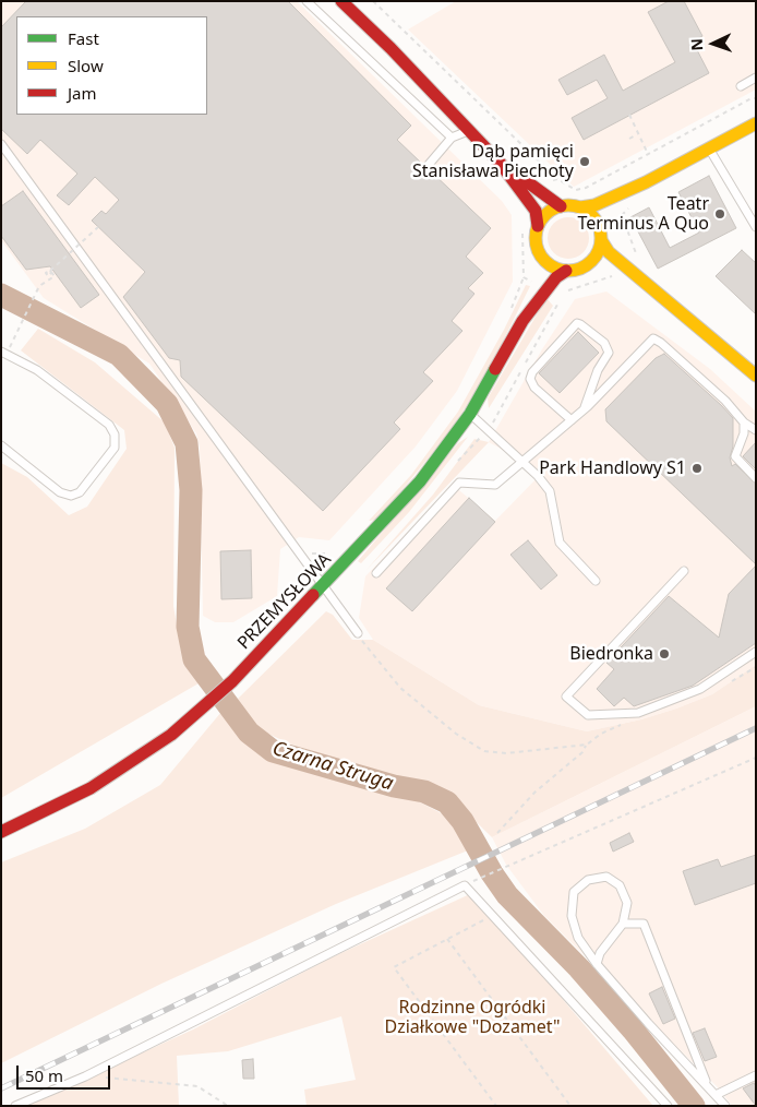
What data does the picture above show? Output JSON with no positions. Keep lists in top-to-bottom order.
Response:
{
  "streets": {
    "street": ["PRZEMYSŁOWA"]
  },
  "water": ["Czarna Struga"],
  "parks": ["Rodzinne Ogródki Działkowe \"Dozamet\""],
  "places": [
    "Dąb pamięci Stanisława Piechoty",
    "Teatr Terminus A Quo",
    "Park Handlowy S1",
    "Biedronka"
  ],
  "legend": ["Fast", "Slow", "Jam"],
  "scale_bar": "50 m",
  "north": "left"
}
